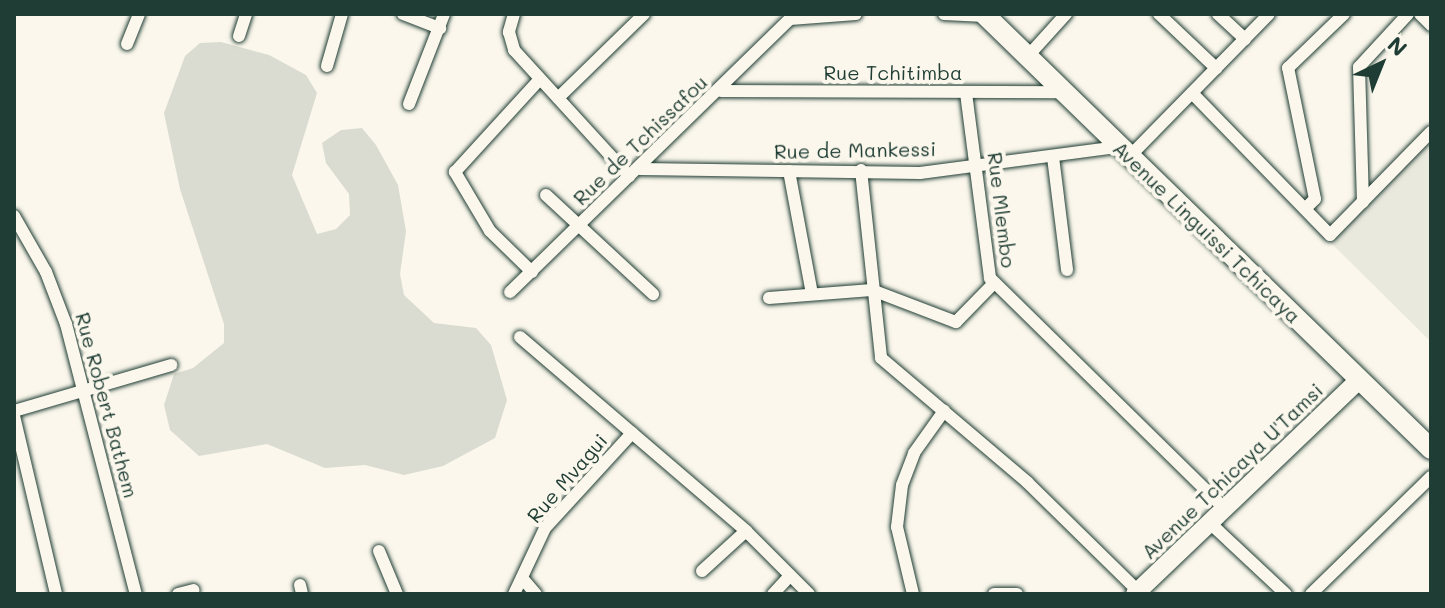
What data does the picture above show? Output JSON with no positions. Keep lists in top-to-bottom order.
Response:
{
  "streets": {
    "main road": ["Avenue Linguissi Tchicaya"],
    "street": [
      "Rue Tchitimba",
      "Rue de Tchissafou",
      "Rue de Mankessi",
      "Rue Mlembo",
      "Rue Robert Bathem",
      "Avenue Tchicaya U'Tamsi",
      "Rue Mvagui"
    ]
  },
  "crossings": [
    ["Rue Tchitimba", "Rue de Tchissafou"],
    ["Rue Tchitimba", "Rue Mlembo"],
    ["Rue Tchitimba", "Avenue Linguissi Tchicaya"],
    ["Rue de Tchissafou", "Rue de Mankessi"],
    ["Rue de Mankessi", "Rue Mlembo"],
    ["Rue de Mankessi", "Avenue Linguissi Tchicaya"],
    ["Rue Mlembo", "Avenue Tchicaya U'Tamsi"],
    ["Avenue Linguissi Tchicaya", "Avenue Tchicaya U'Tamsi"]
  ],
  "north": "top right"
}
